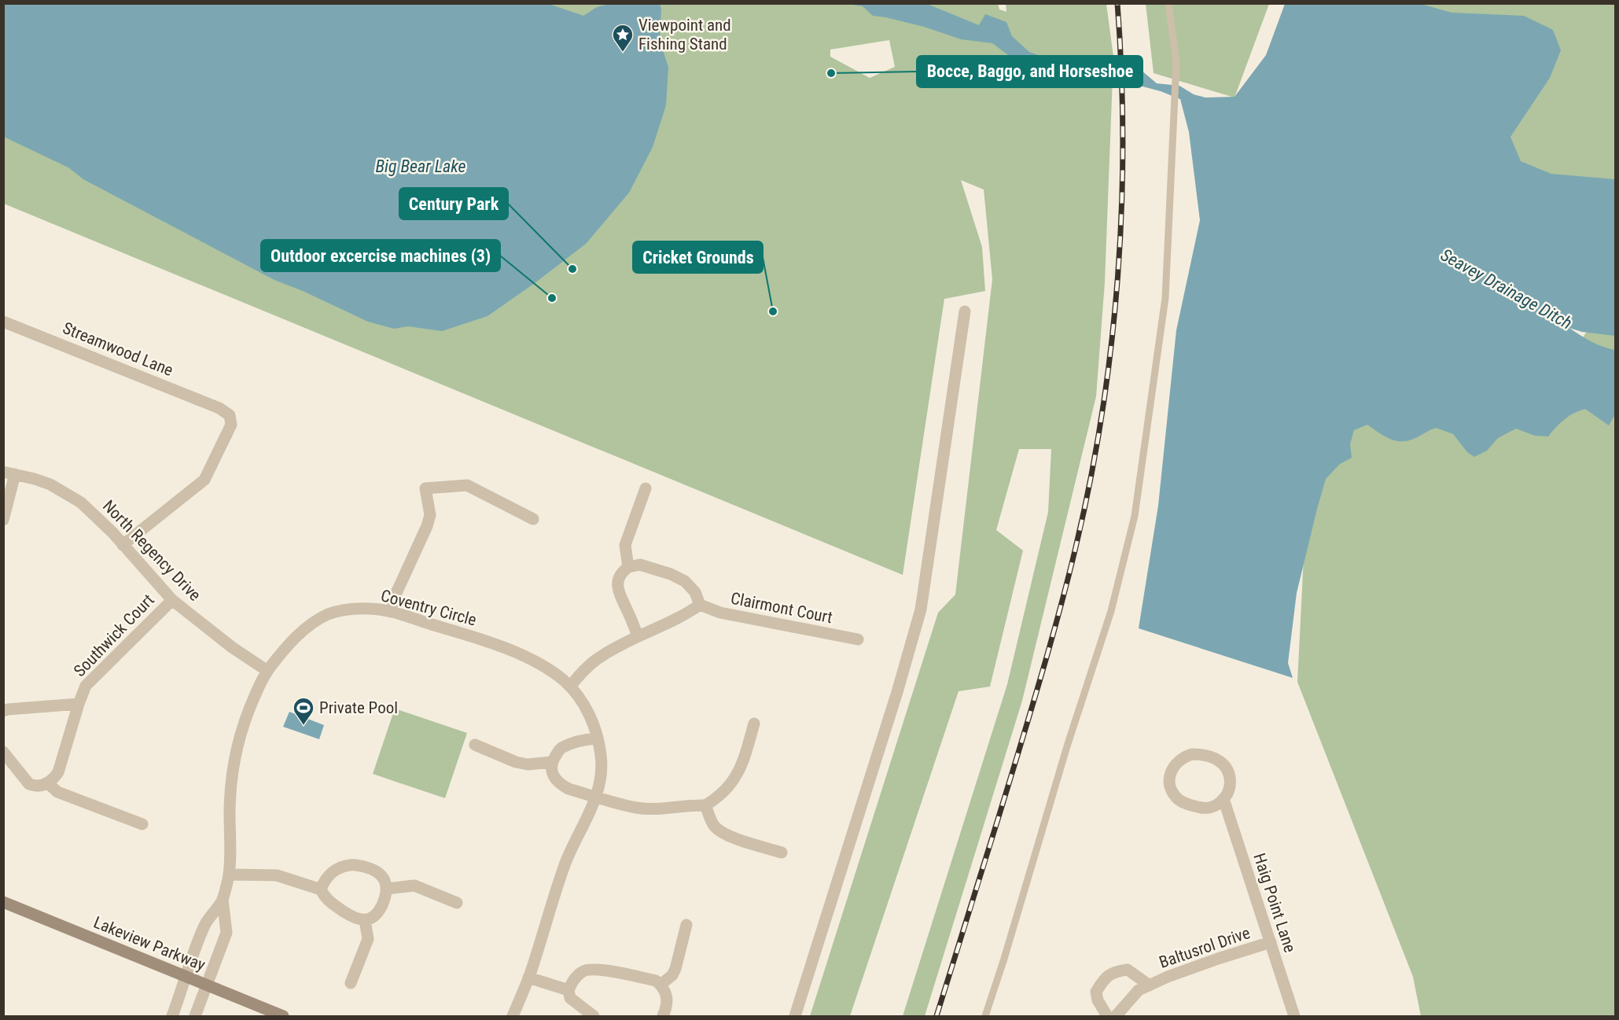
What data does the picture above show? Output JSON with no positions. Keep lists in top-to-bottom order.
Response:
{
  "streets": {
    "street": [
      "Streamwood Lane",
      "North Regency Drive",
      "Coventry Circle",
      "Clairmont Court",
      "Southwick Court",
      "Haig Point Lane",
      "Lakeview Parkway",
      "Baltusrol Drive"
    ]
  },
  "crossings": [
    ["Streamwood Lane", "North Regency Drive"],
    ["North Regency Drive", "Coventry Circle"],
    ["North Regency Drive", "Southwick Court"],
    ["Coventry Circle", "Lakeview Parkway"],
    ["Haig Point Lane", "Baltusrol Drive"]
  ],
  "water": ["Big Bear Lake", "Seavey Drainage Ditch"],
  "places": {
    "place": ["Viewpoint and Fishing Stand"],
    "other": [
      "Bocce, Baggo, and Horseshoe",
      "Century Park",
      "Outdoor excercise machines (3)",
      "Cricket Grounds"
    ],
    "sports": ["Private Pool"]
  }
}
